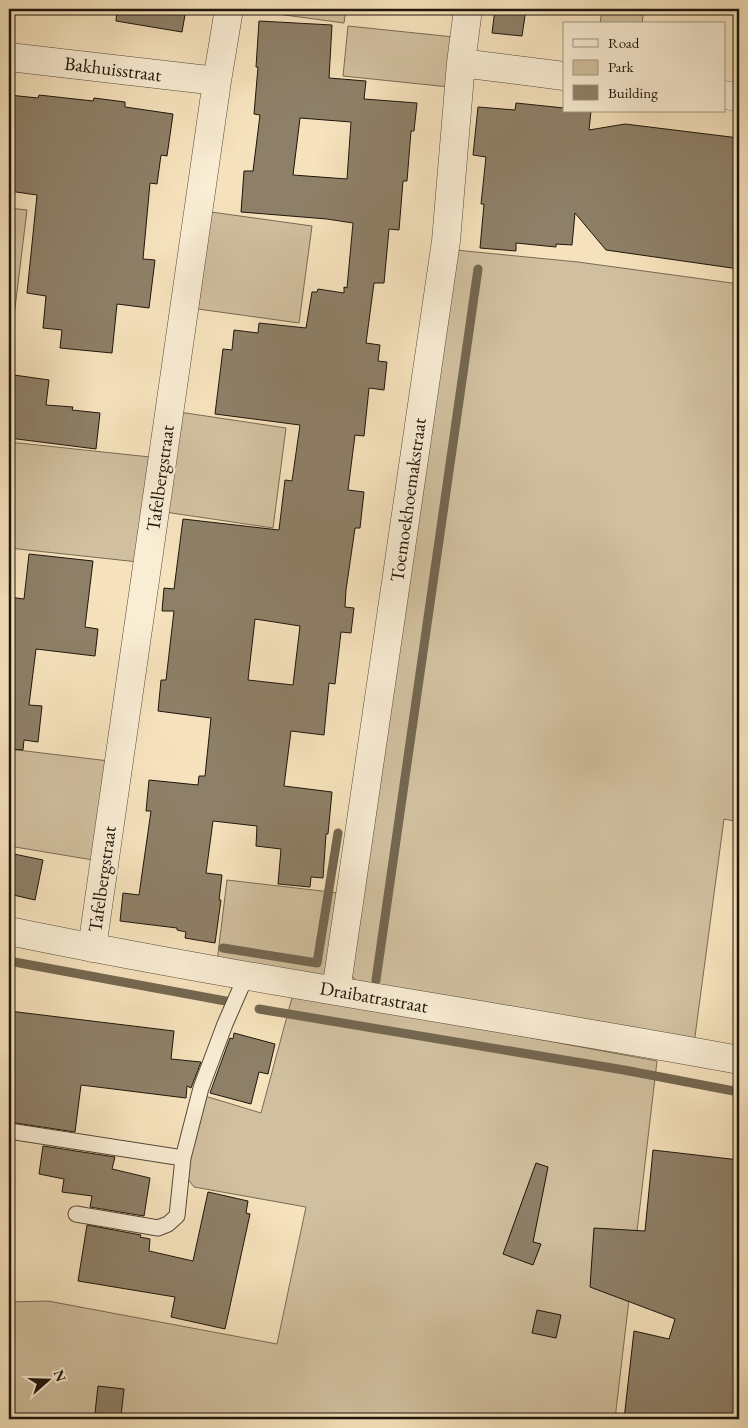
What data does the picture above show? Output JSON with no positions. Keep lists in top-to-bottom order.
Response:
{
  "streets": {
    "street": [
      "Bakhuisstraat",
      "Tafelbergstraat",
      "Toemoekhoemakstraat",
      "Draibatrastraat"
    ]
  },
  "crossings": [
    ["Bakhuisstraat", "Tafelbergstraat"],
    ["Tafelbergstraat", "Draibatrastraat"],
    ["Toemoekhoemakstraat", "Draibatrastraat"]
  ],
  "legend": ["Road", "Park", "Building"],
  "north": "right"
}
